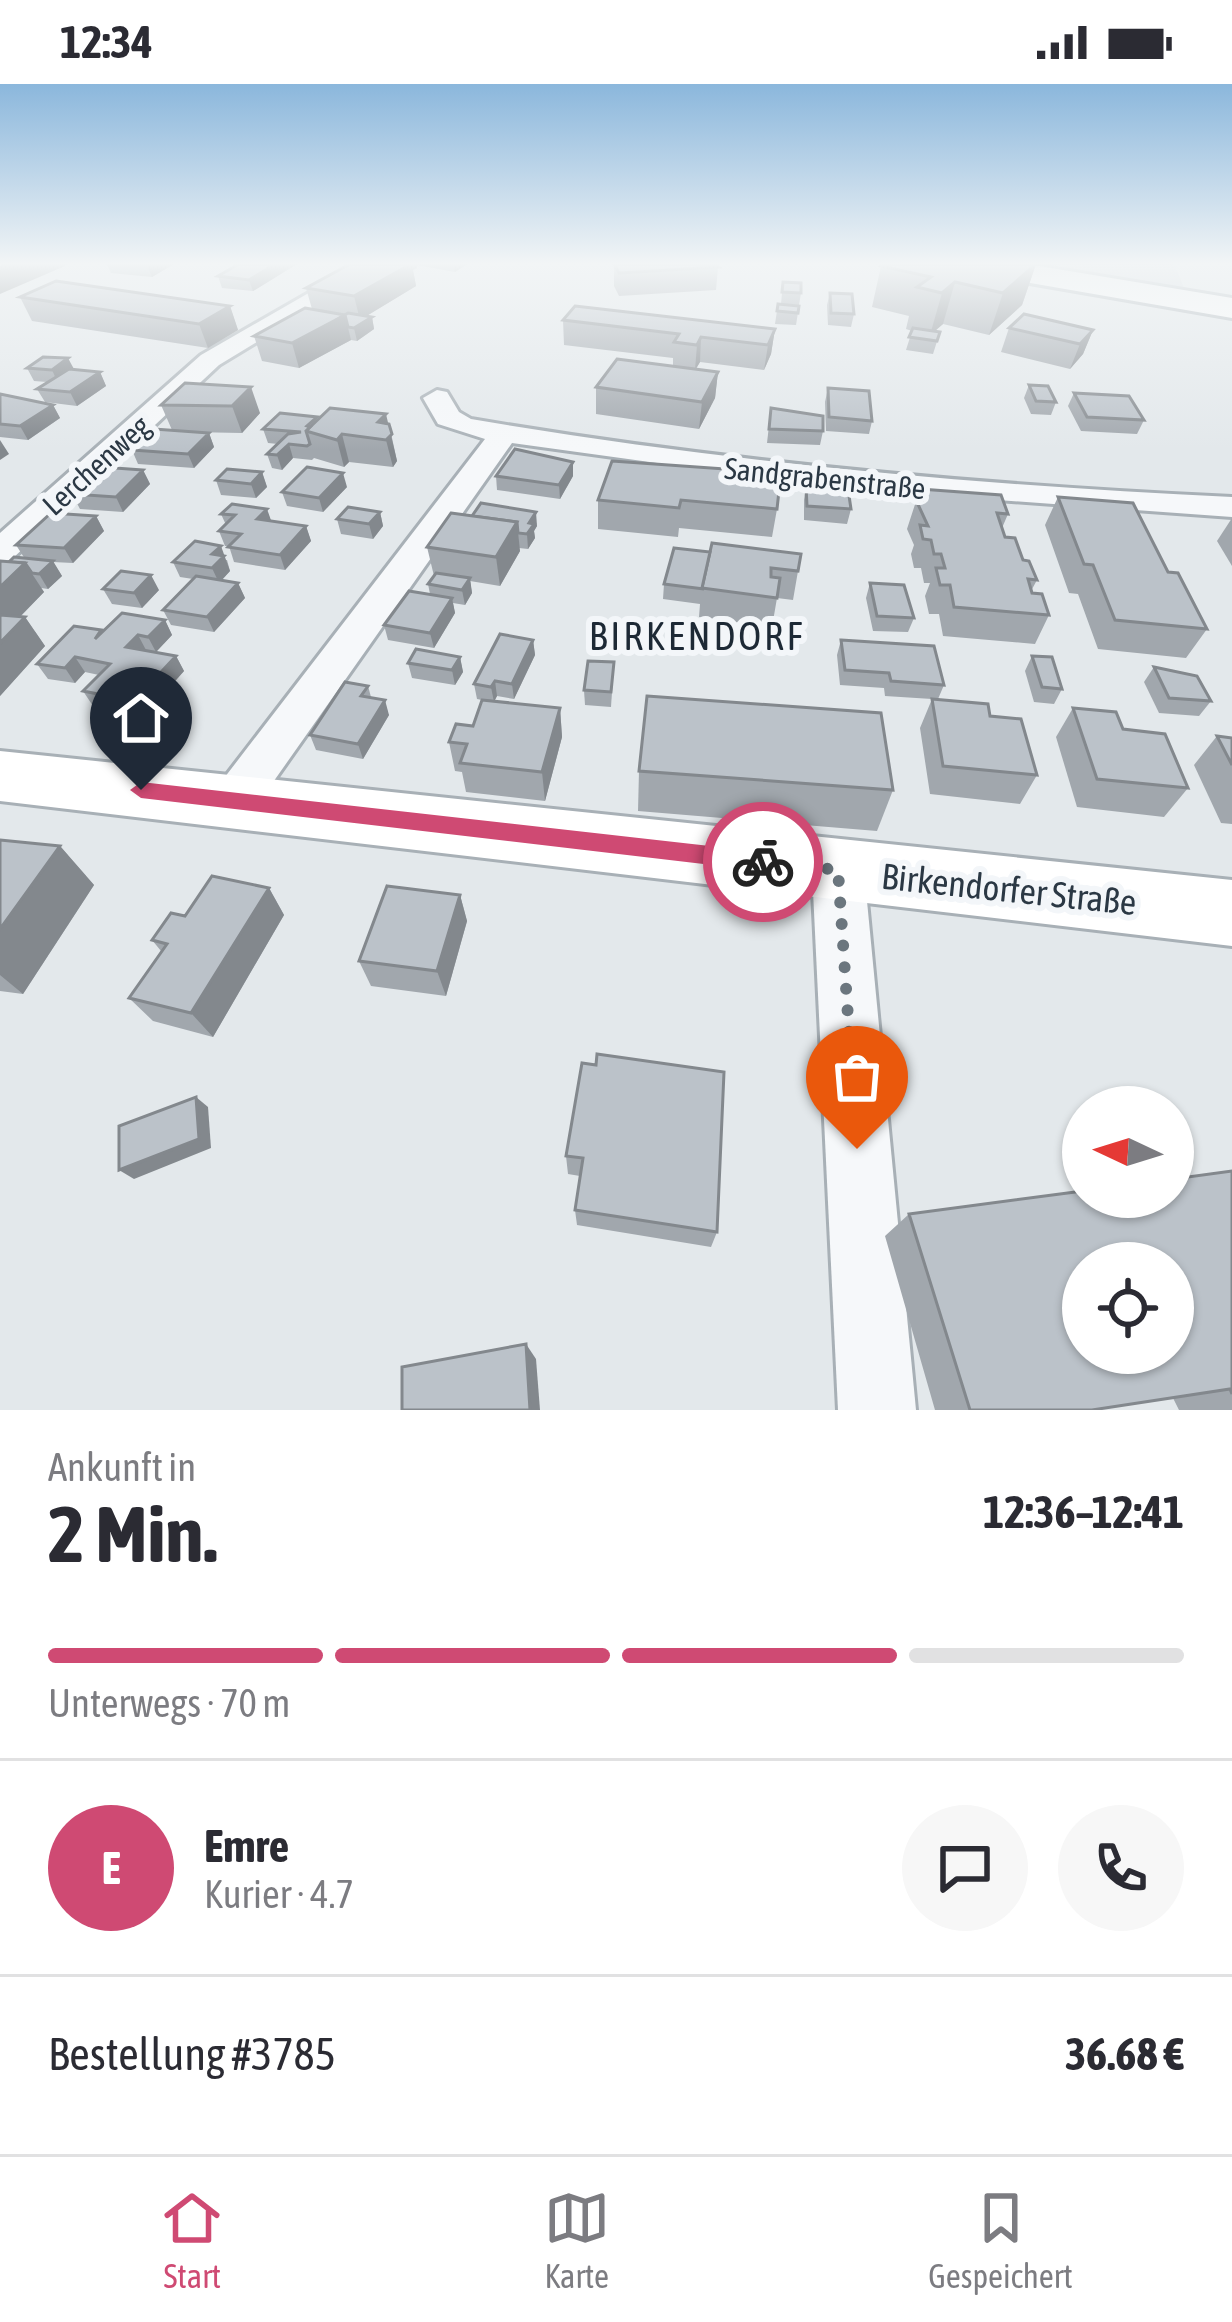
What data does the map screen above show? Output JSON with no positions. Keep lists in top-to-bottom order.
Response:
{
  "streets": {
    "street": ["Lerchenweg", "Sandgrabenstraße", "Birkendorfer Straße"]
  },
  "districts": ["BIRKENDORF"],
  "north": "left",
  "page": {
    "status": "12:34",
    "heading": ["2 Min.", "Ankunft in", "12:36–12:41"],
    "panel": [
      "Emre",
      "Kurier · 4.7",
      "Bestellung #3785",
      "36.68 €"
    ],
    "bar": "Unterwegs · 70 m",
    "round": "E",
    "tabs": ["Start", "Karte", "Gespeichert"]
  }
}
